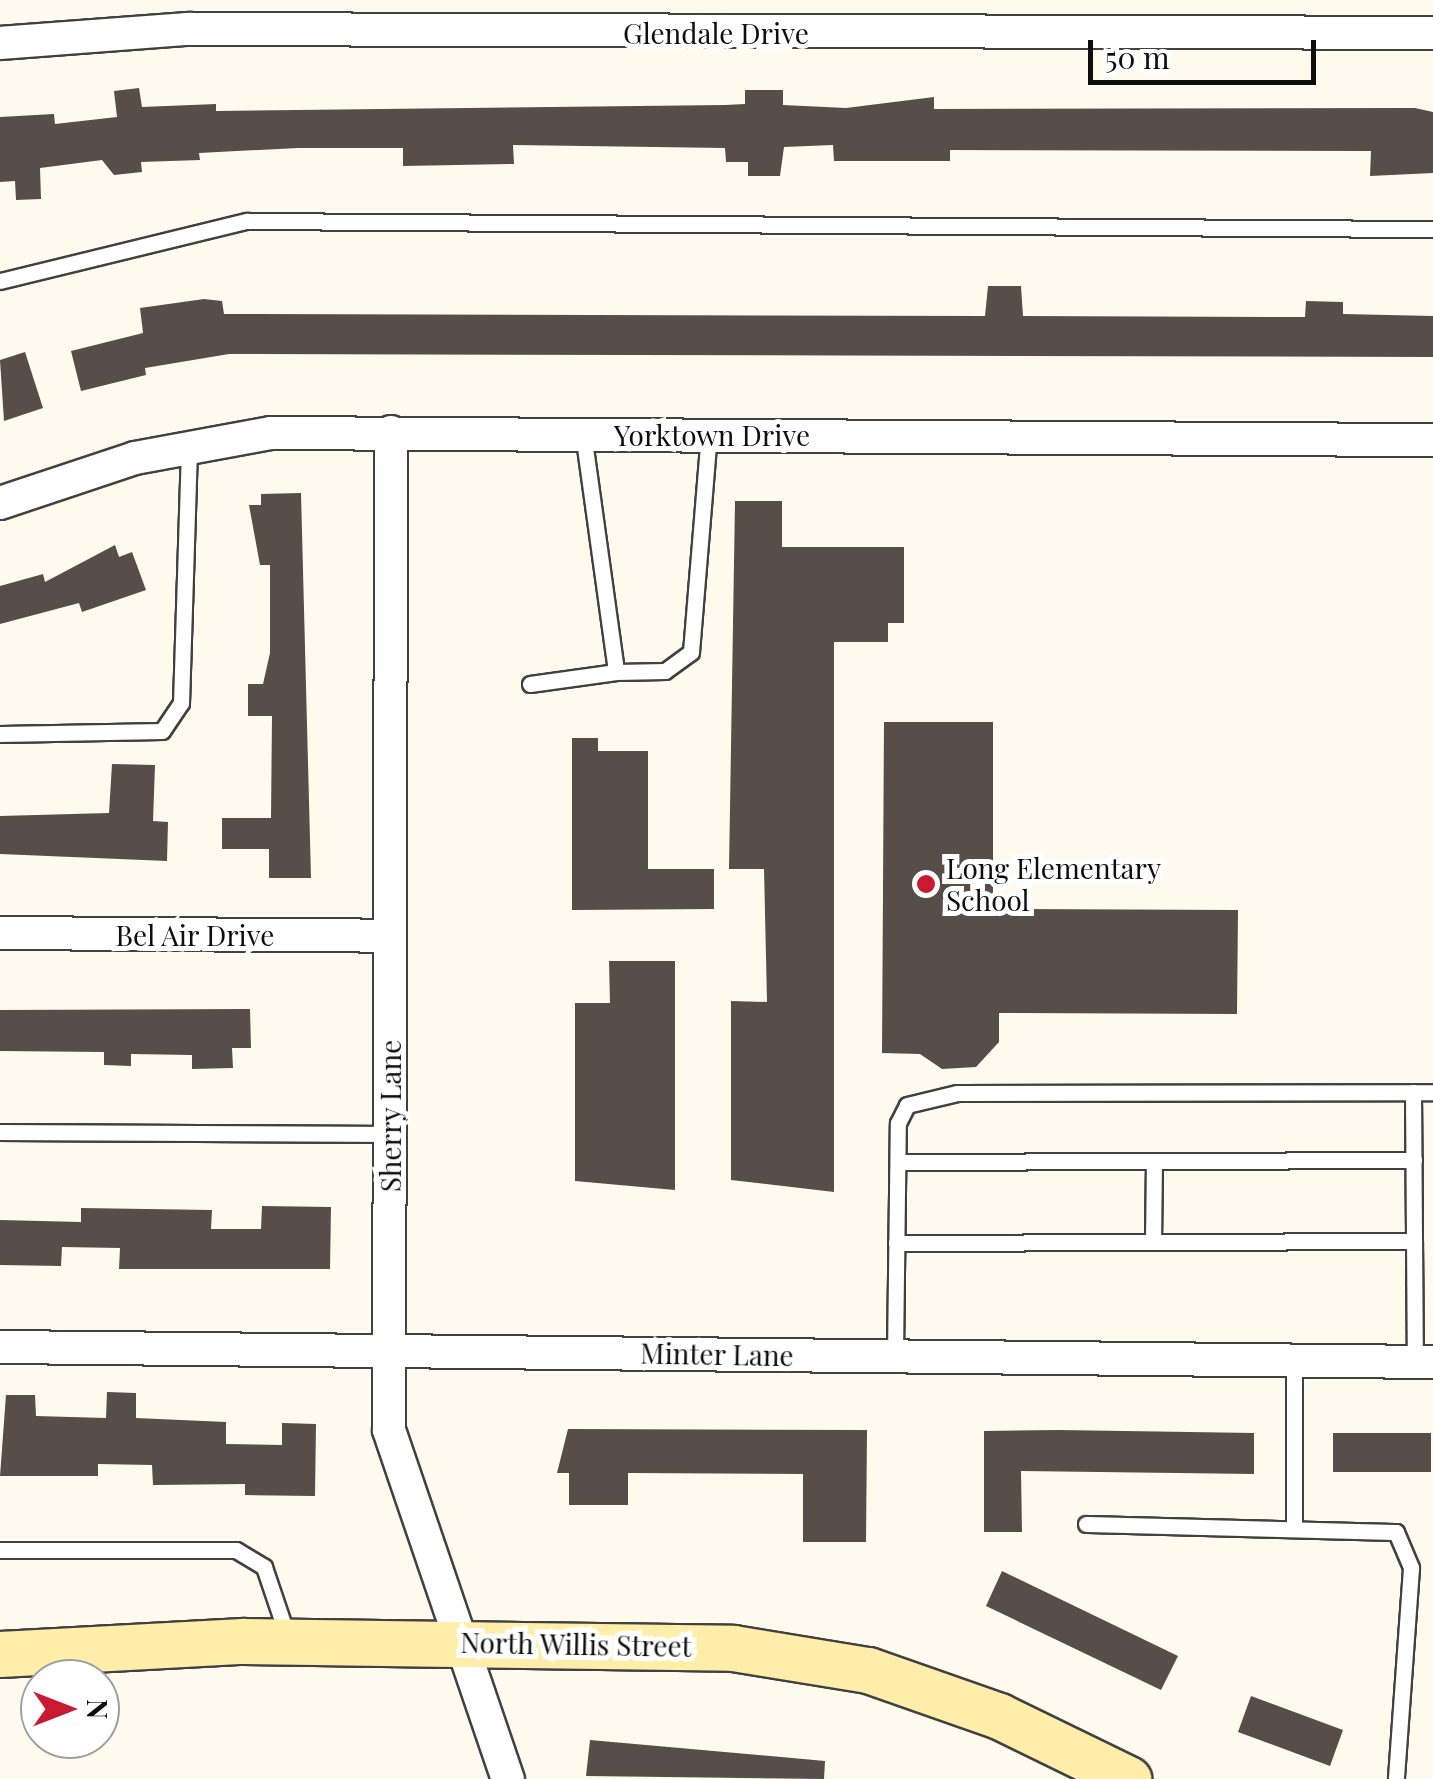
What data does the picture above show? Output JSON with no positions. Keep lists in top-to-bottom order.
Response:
{
  "streets": {
    "street": [
      "Glendale Drive",
      "Yorktown Drive",
      "Bel Air Drive",
      "Sherry Lane",
      "Minter Lane",
      "North Willis Street"
    ]
  },
  "crossings": [
    ["Yorktown Drive", "Sherry Lane"],
    ["Bel Air Drive", "Sherry Lane"],
    ["Sherry Lane", "Minter Lane"],
    ["Sherry Lane", "North Willis Street"]
  ],
  "places": ["Long Elementary School"],
  "scale_bar": "50 m",
  "north": "right"
}
